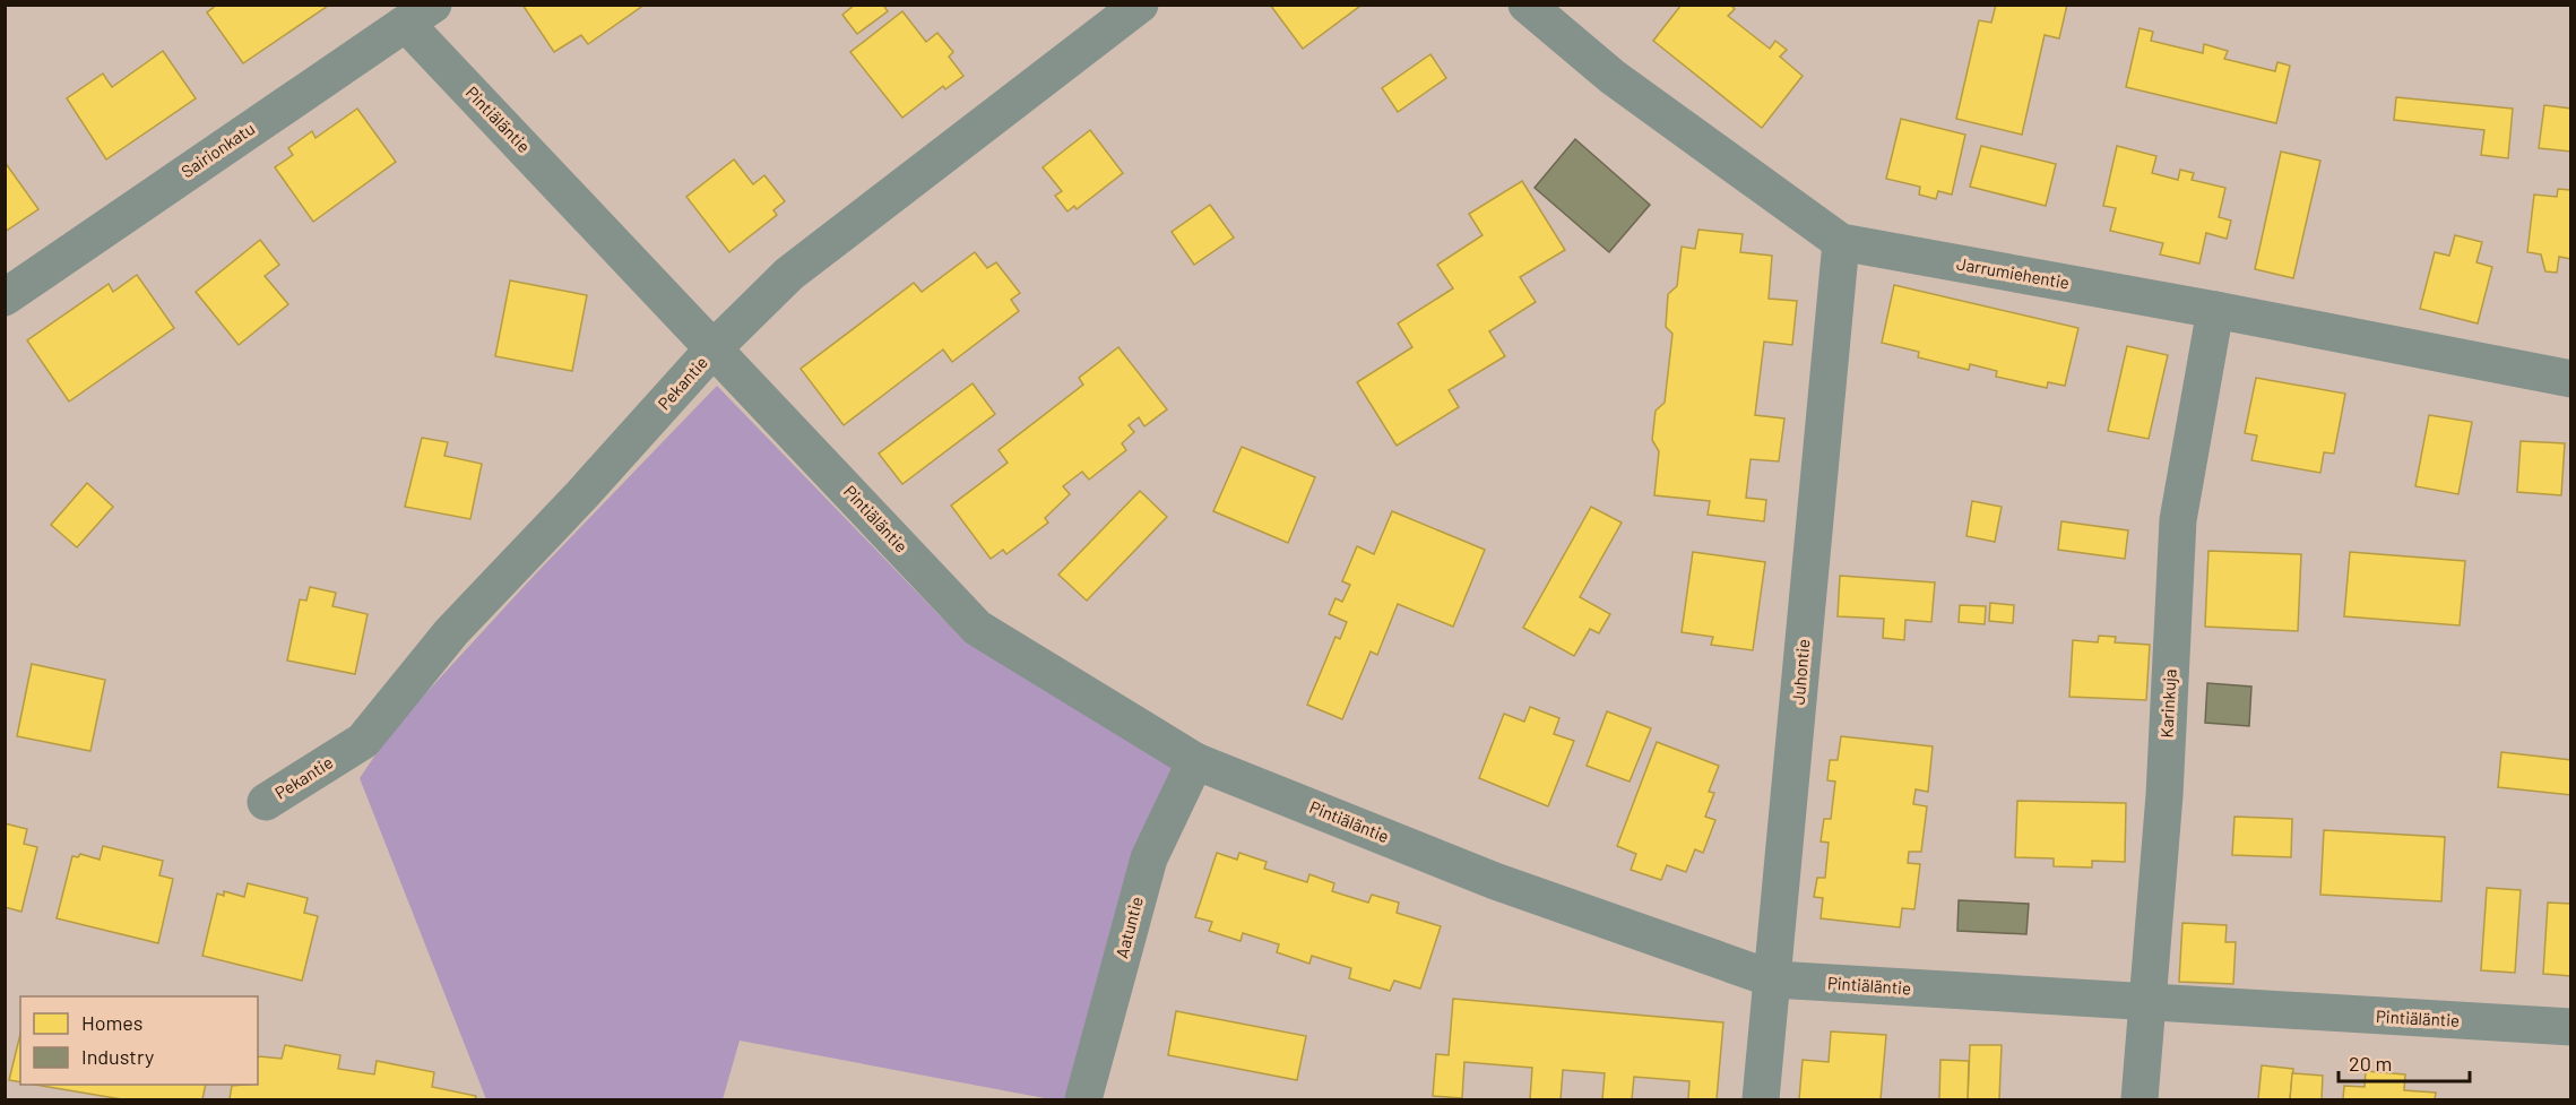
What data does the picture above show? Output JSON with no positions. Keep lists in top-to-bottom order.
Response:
{
  "streets": {
    "street": [
      "Pintiäläntie",
      "Sairionkatu",
      "Jarrumiehentie",
      "Pekantie",
      "Juhontie",
      "Karinkuja",
      "Aatuntie"
    ]
  },
  "crossings": [
    ["Pintiäläntie", "Sairionkatu"],
    ["Pintiäläntie", "Pekantie"],
    ["Pintiäläntie", "Juhontie"],
    ["Pintiäläntie", "Karinkuja"],
    ["Pintiäläntie", "Aatuntie"],
    ["Jarrumiehentie", "Juhontie"],
    ["Jarrumiehentie", "Karinkuja"]
  ],
  "legend": ["Homes", "Industry"],
  "scale_bar": "20 m"
}
